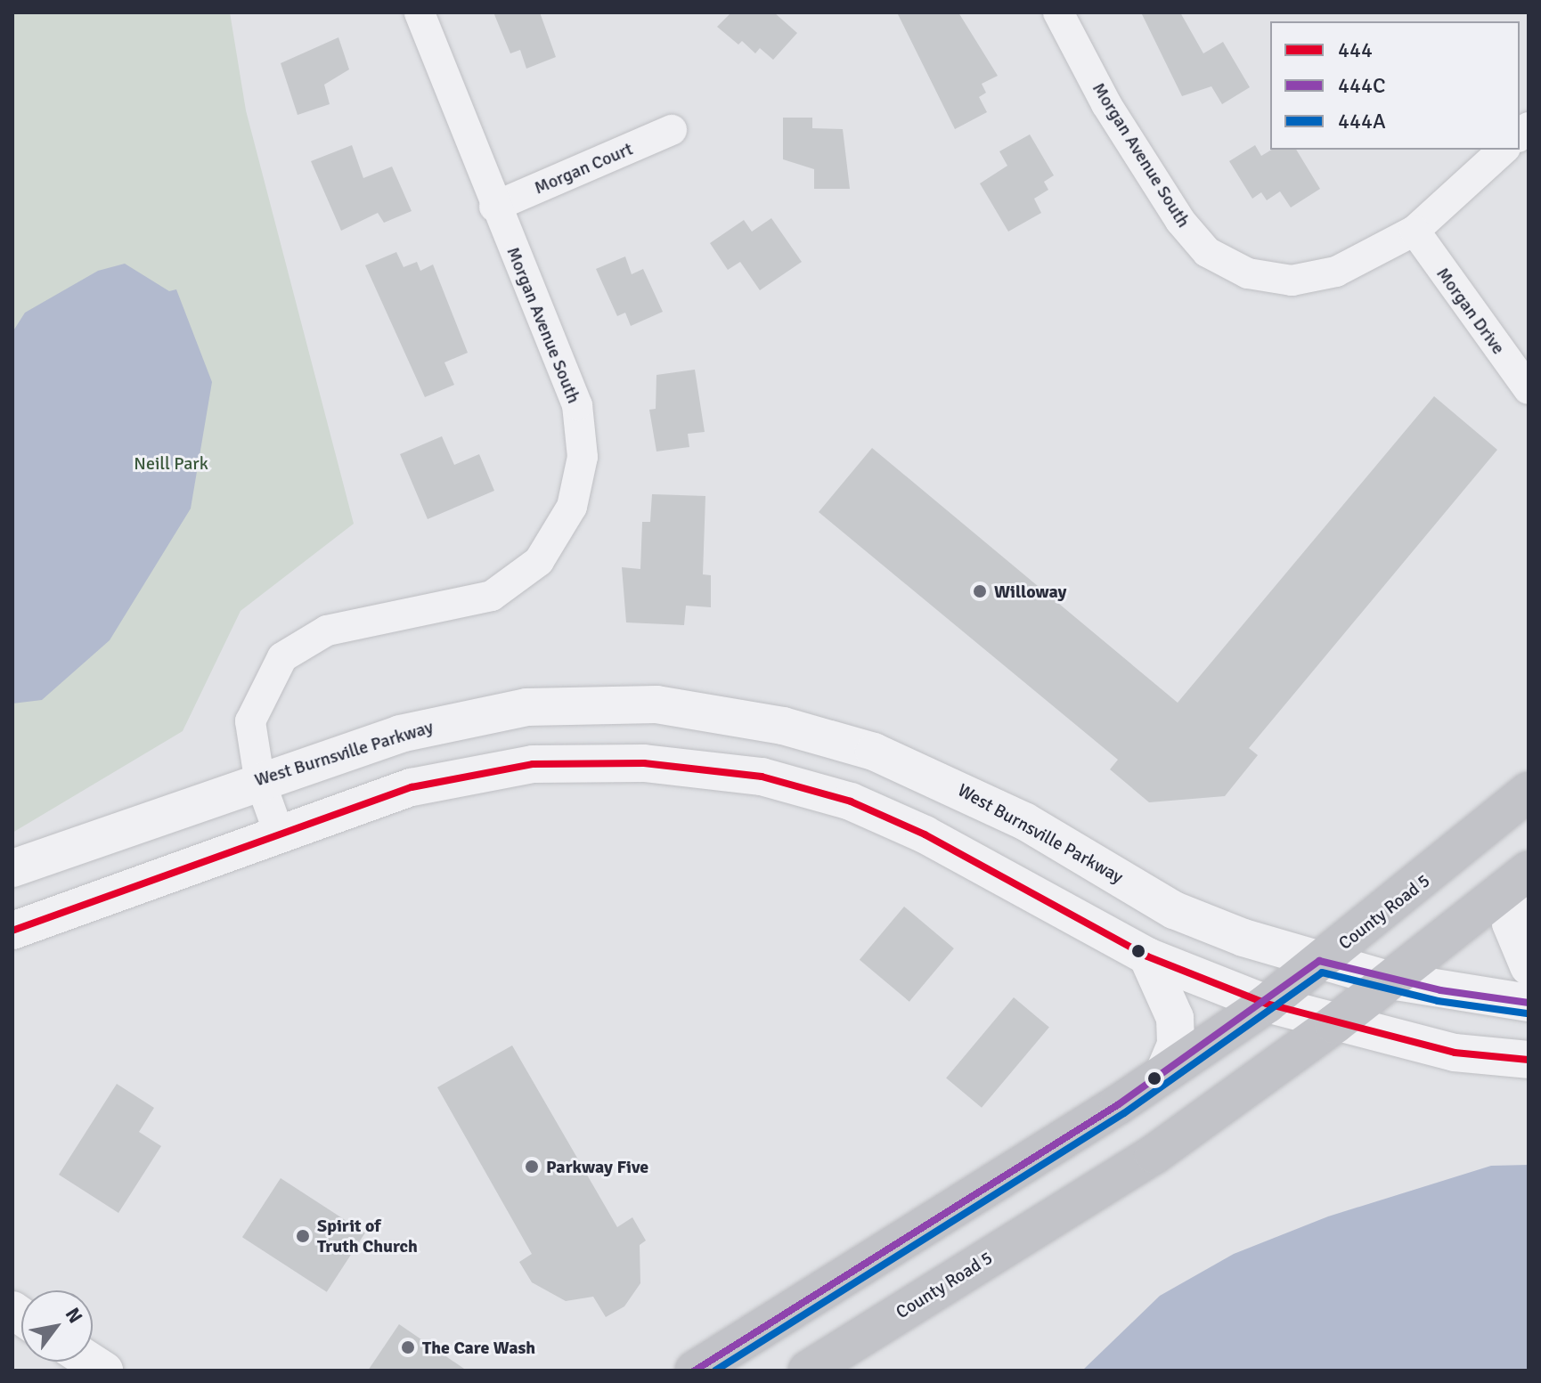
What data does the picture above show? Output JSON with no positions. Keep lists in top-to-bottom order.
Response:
{
  "streets": {
    "main road": ["County Road 5"],
    "street": [
      "Morgan Avenue South",
      "Morgan Court",
      "Morgan Drive",
      "West Burnsville Parkway"
    ]
  },
  "crossings": [
    ["Morgan Avenue South", "Morgan Court"],
    ["Morgan Avenue South", "Morgan Drive"],
    ["Morgan Avenue South", "West Burnsville Parkway"],
    ["West Burnsville Parkway", "County Road 5"]
  ],
  "parks": ["Neill Park"],
  "places": [
    "Willoway",
    "Parkway Five",
    "Spirit of Truth Church",
    "The Care Wash"
  ],
  "lines": ["transit line 444", "transit line 444C", "transit line 444A"],
  "legend": ["444", "444C", "444A"],
  "north": "top right"
}
